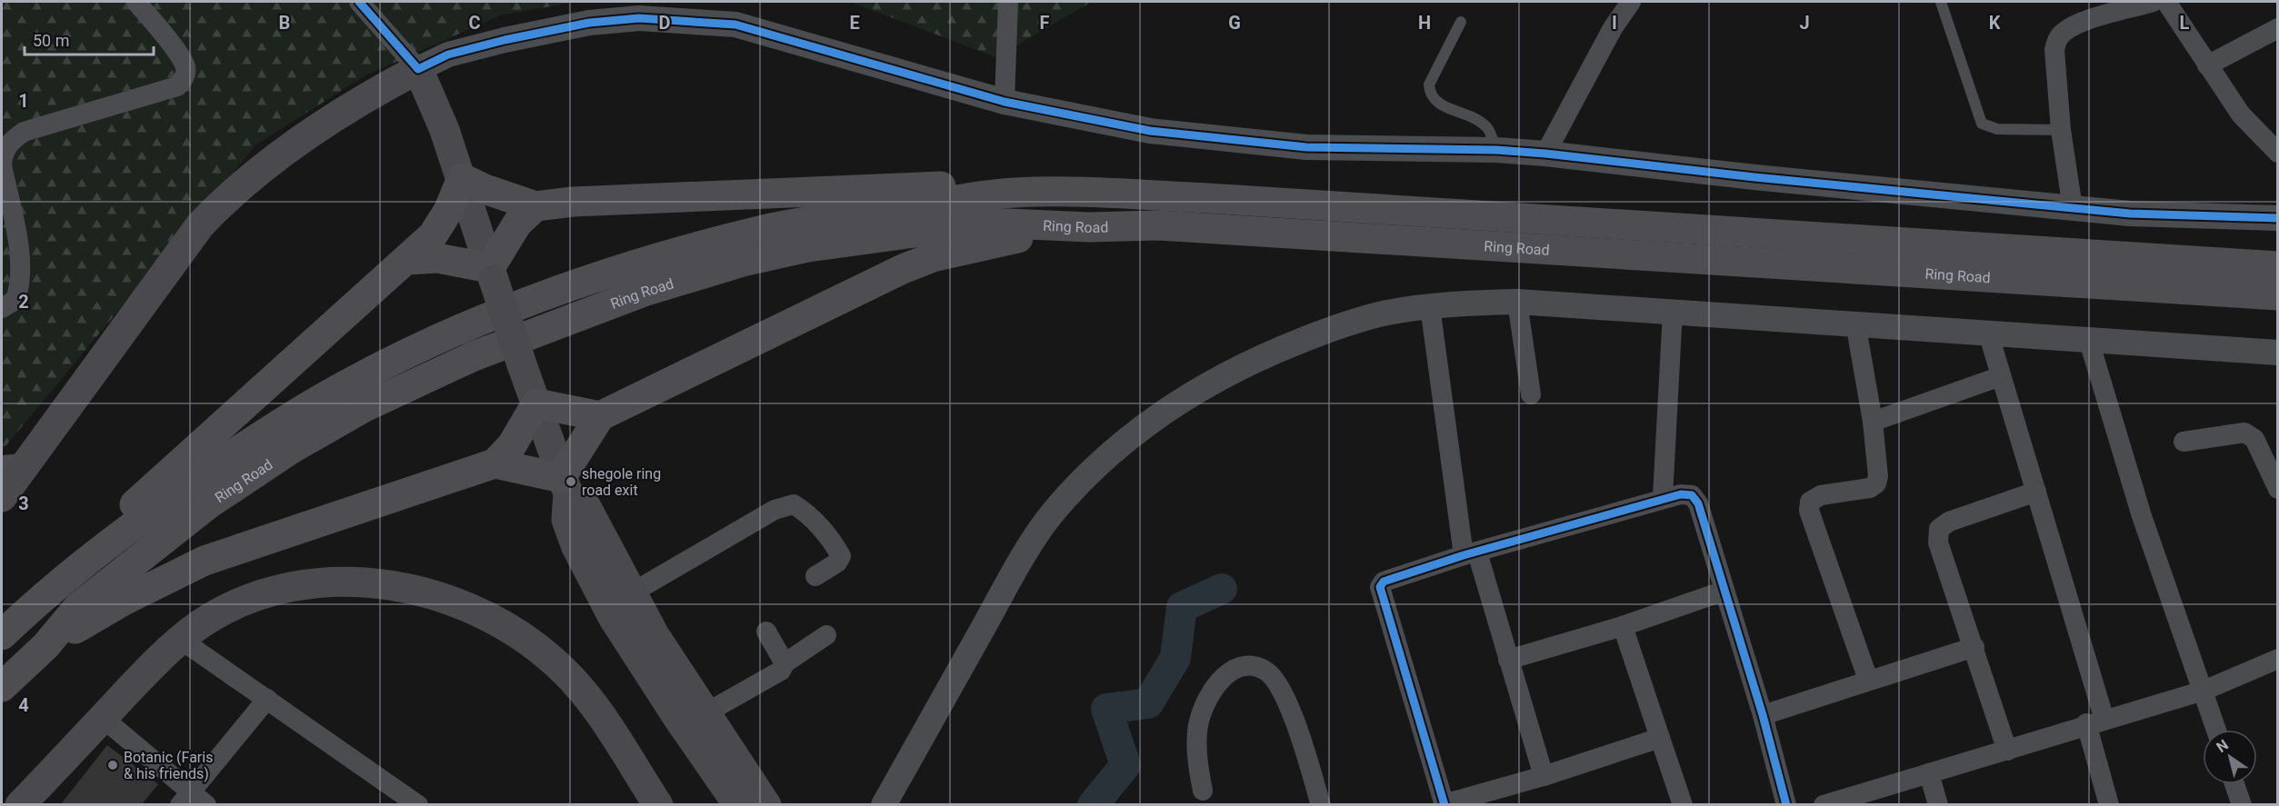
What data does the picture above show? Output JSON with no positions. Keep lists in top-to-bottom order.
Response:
{
  "streets": {
    "highway": ["Ring Road"]
  },
  "places": ["shegole ring road exit", "Botanic (Faris & his friends)"],
  "scale_bar": "50 m",
  "north": "top left",
  "grid": {
    "columns": [
      "B",
      "C",
      "D",
      "E",
      "F",
      "G",
      "H",
      "I",
      "J",
      "K",
      "L"
    ],
    "rows": [
      "1",
      "2",
      "3",
      "4"
    ]
  }
}
